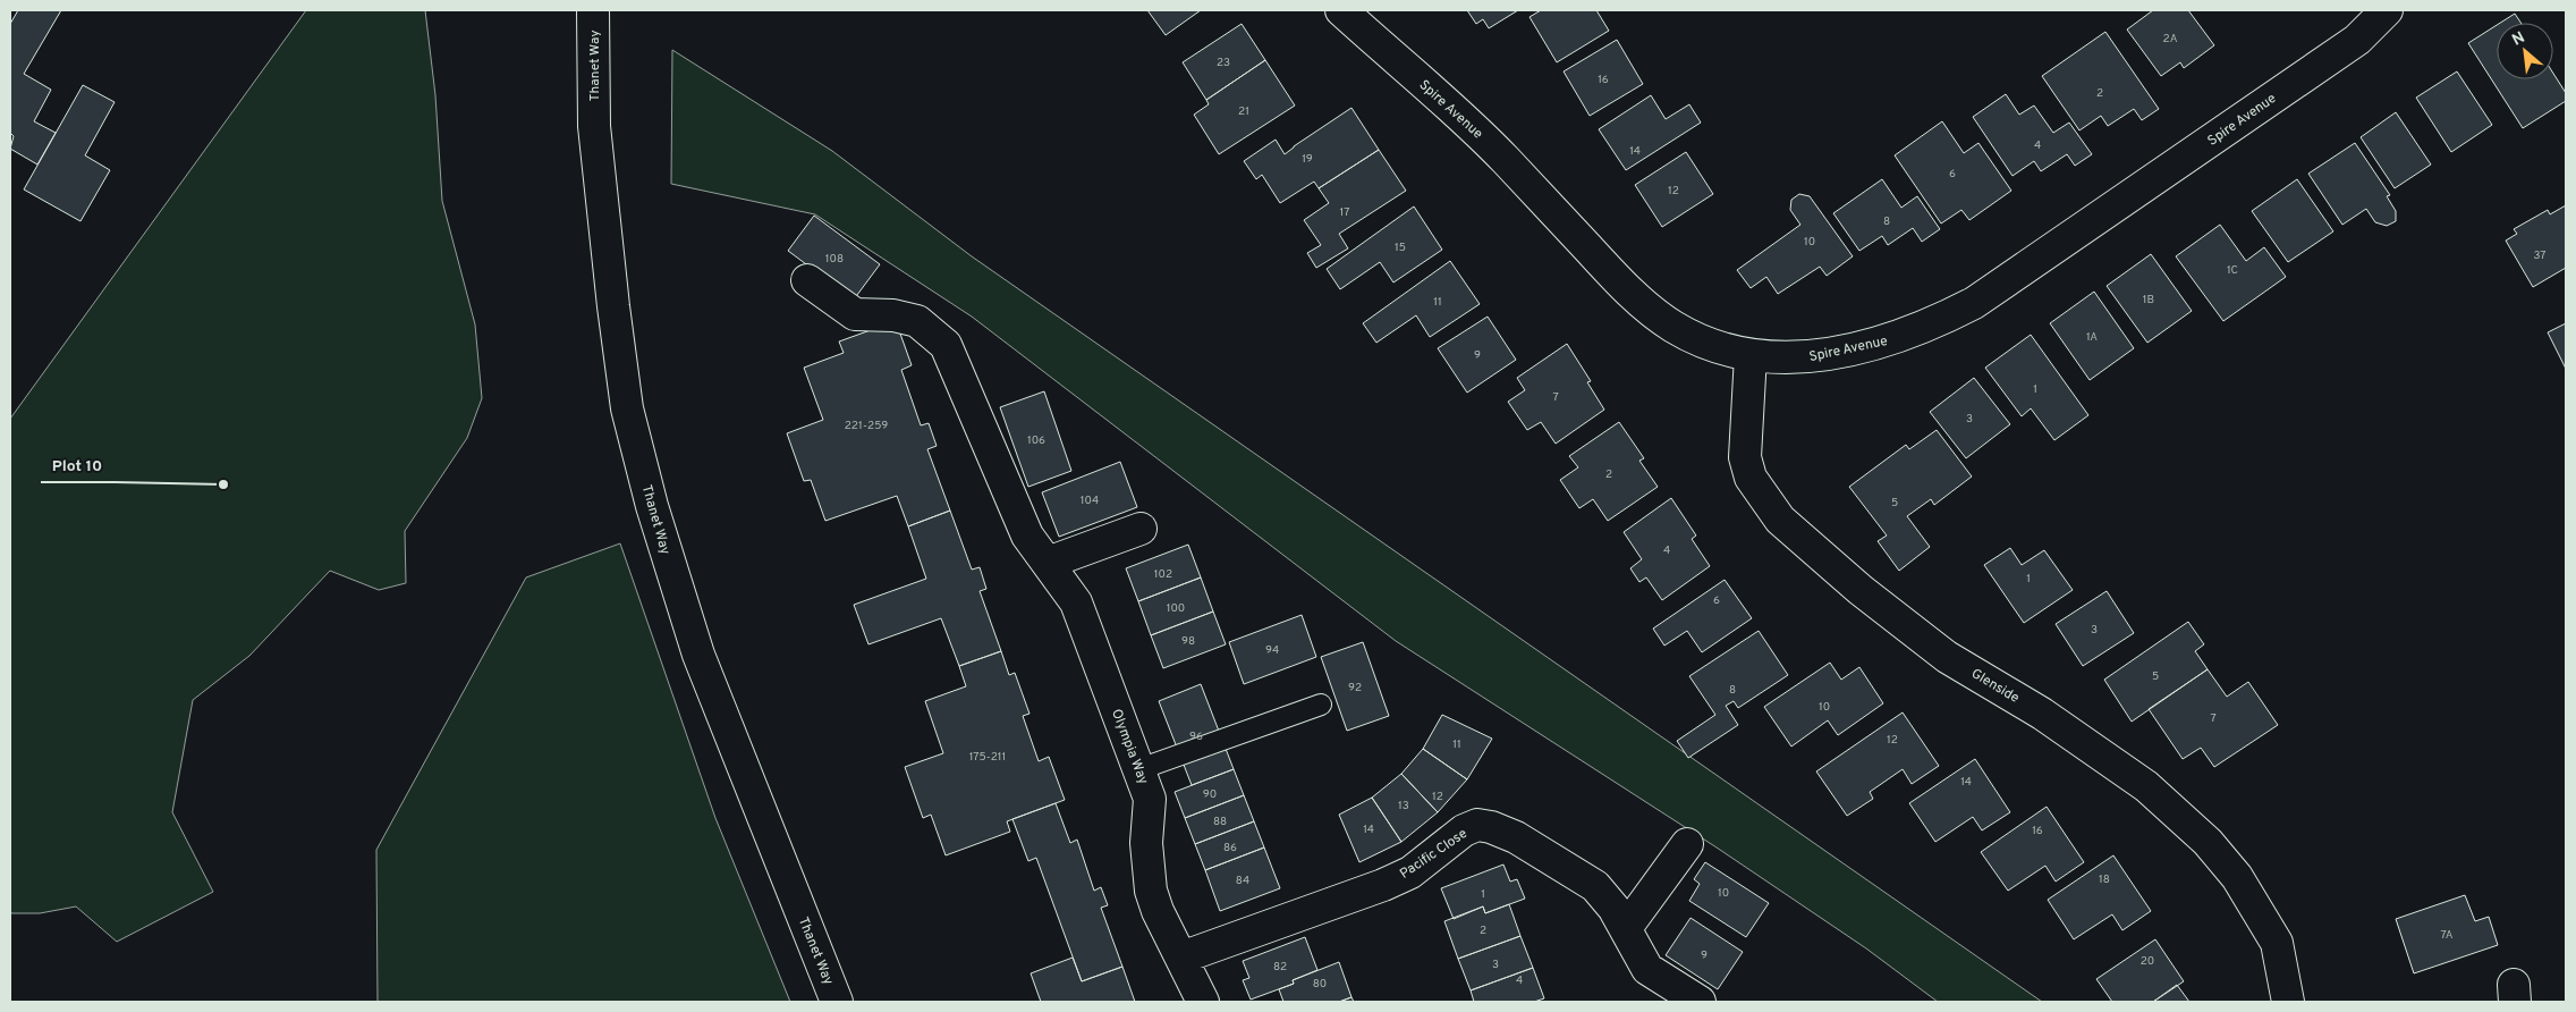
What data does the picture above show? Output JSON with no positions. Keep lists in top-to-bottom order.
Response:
{
  "streets": {
    "street": [
      "Thanet Way",
      "Spire Avenue",
      "Glenside",
      "Olympia Way",
      "Pacific Close"
    ]
  },
  "crossings": [
    ["Spire Avenue", "Glenside"],
    ["Olympia Way", "Pacific Close"]
  ],
  "places": ["Plot 10"],
  "house_numbers": [
    "2A",
    "23",
    "16",
    "2",
    "21",
    "4",
    "14",
    "19",
    "6",
    "12",
    "17",
    "8",
    "10",
    "15",
    "37",
    "108",
    "1C",
    "1B",
    "11",
    "1A",
    "9",
    "1",
    "7",
    "3",
    "221-259",
    "106",
    "2",
    "104",
    "5",
    "4",
    "102",
    "1",
    "6",
    "100",
    "3",
    "98",
    "94",
    "5",
    "92",
    "8",
    "10",
    "7",
    "96",
    "12",
    "11",
    "175-211",
    "14",
    "90",
    "12",
    "13",
    "88",
    "14",
    "16",
    "86",
    "18",
    "84",
    "10",
    "1",
    "2",
    "7A",
    "9",
    "20",
    "3",
    "82",
    "4",
    "80"
  ],
  "north": "top left"
}
